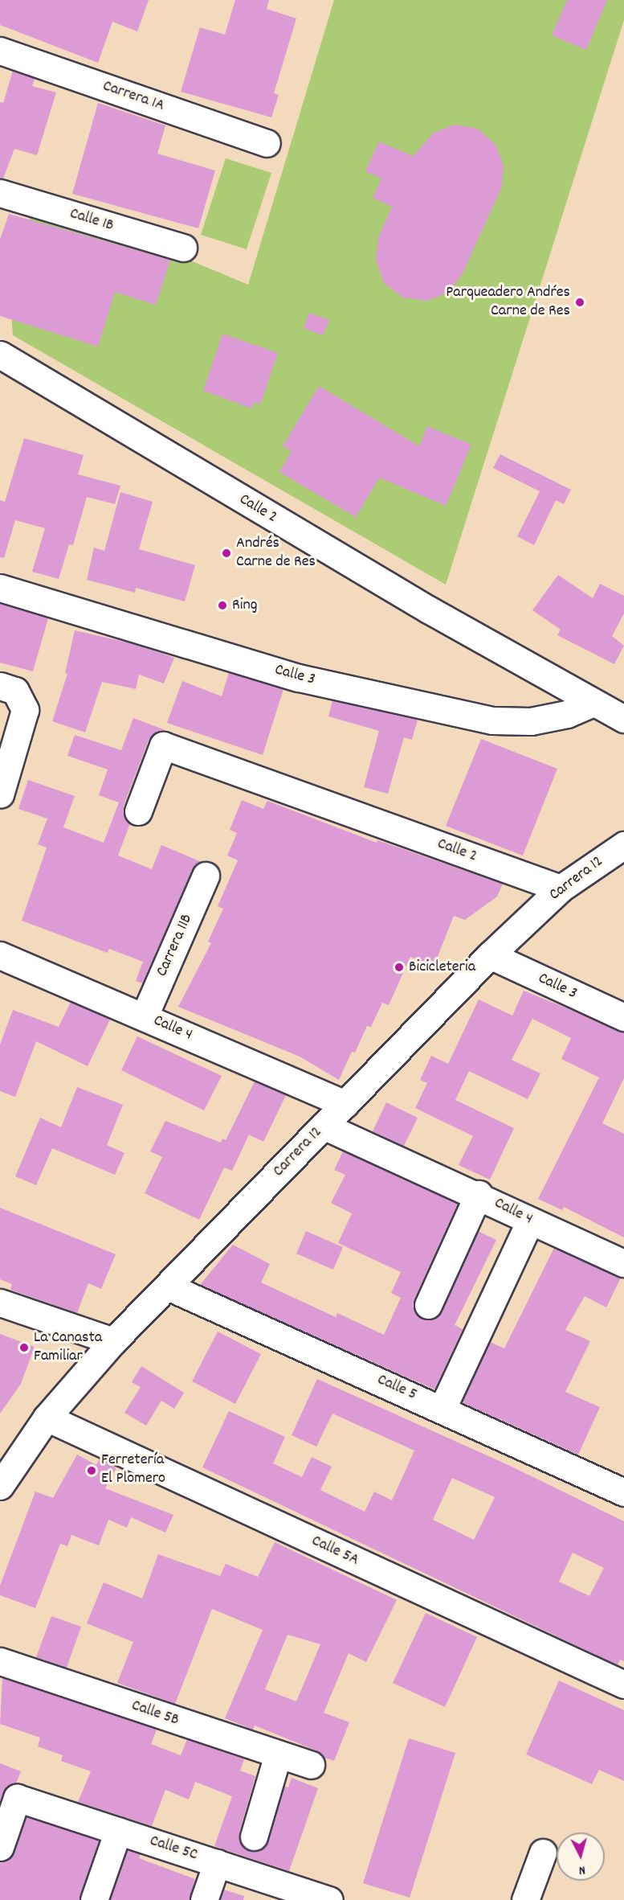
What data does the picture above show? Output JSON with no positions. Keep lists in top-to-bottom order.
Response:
{
  "streets": {
    "street": [
      "Carrera 1A",
      "Calle 1B",
      "Calle 2",
      "Calle 3",
      "Carrera 12",
      "Carrera 11B",
      "Calle 4",
      "Calle 5",
      "Calle 5A",
      "Calle 5B",
      "Calle 5C"
    ]
  },
  "crossings": [
    ["Calle 2", "Calle 3"],
    ["Calle 2", "Carrera 12"],
    ["Calle 3", "Carrera 12"],
    ["Carrera 12", "Calle 4"],
    ["Carrera 12", "Calle 5"],
    ["Carrera 12", "Calle 5A"],
    ["Carrera 11B", "Calle 4"]
  ],
  "places": [
    "Parqueadero Andŕes Carne de Res",
    "Andrés Carne de Res",
    "Ring",
    "Bicicleteria",
    "La Canasta Familiar",
    "Ferretería El Plomero"
  ],
  "north": "bottom"
}
